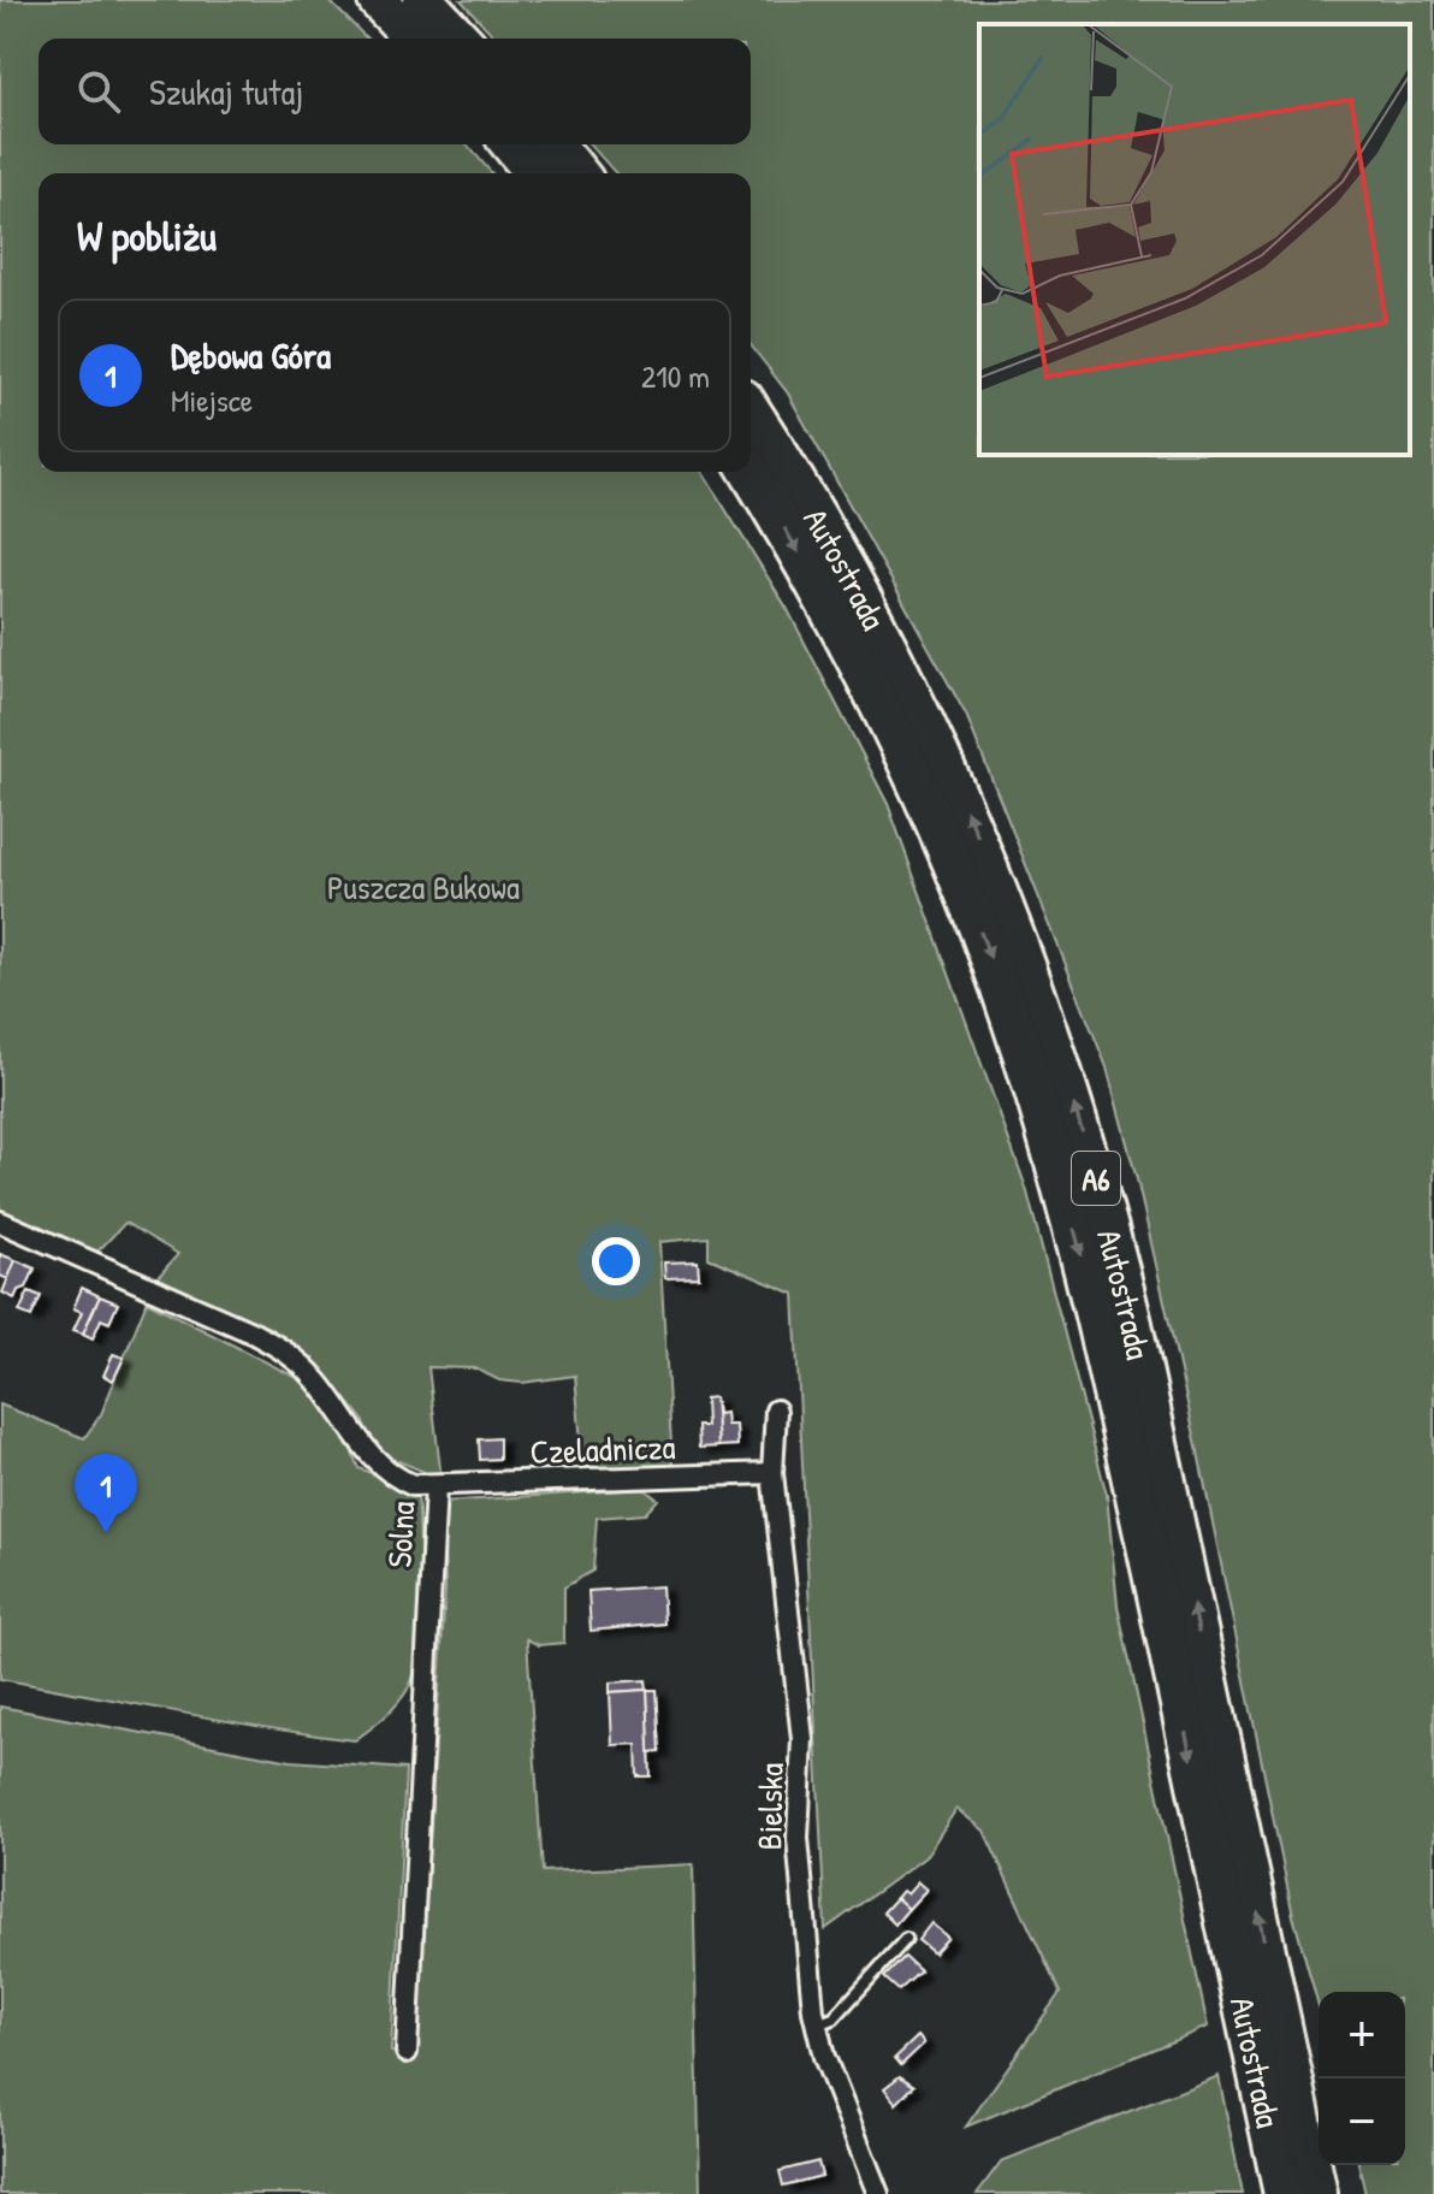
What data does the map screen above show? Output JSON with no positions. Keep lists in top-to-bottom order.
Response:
{
  "streets": {
    "highway": ["Autostrada", "A6"],
    "street": ["Czeladnicza", "Solna", "Bielska"]
  },
  "crossings": [
    ["Czeladnicza", "Solna"],
    ["Czeladnicza", "Bielska"]
  ],
  "parks": ["Puszcza Bukowa"],
  "page": {
    "search": "Szukaj tutaj",
    "heading": "W pobliżu",
    "list": [
      {
        "mark": "1",
        "name": "Dębowa Góra",
        "note": "Miejsce",
        "value": "210 m"
      }
    ],
    "pins": "1",
    "map_buttons": ["+", "−"]
  }
}
